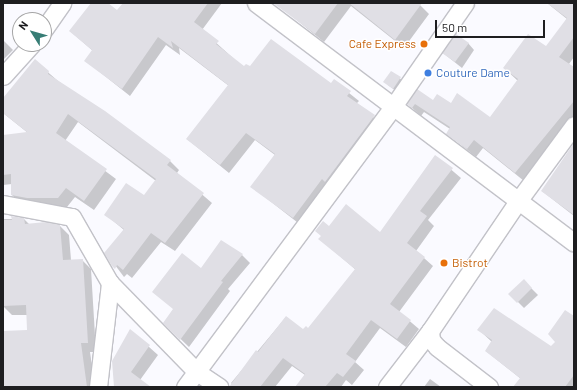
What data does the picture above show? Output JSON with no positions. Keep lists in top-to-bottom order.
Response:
{
  "places": ["Cafe Express", "Couture Dame", "Bistrot"],
  "scale_bar": "50 m",
  "north": "top left"
}
